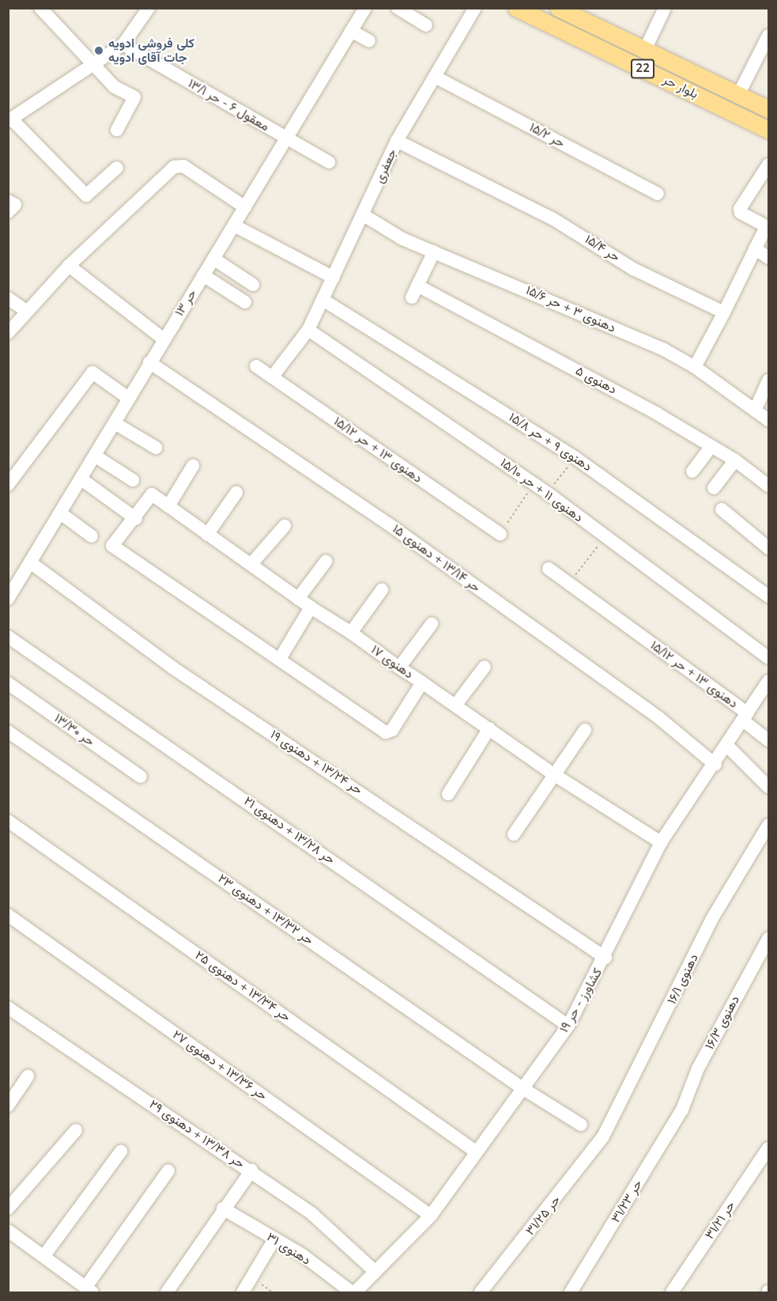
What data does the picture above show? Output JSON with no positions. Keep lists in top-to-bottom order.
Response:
{
  "streets": {
    "main road": ["22", "بلوار حر"],
    "street": [
      "معقول ۶ - حر ۱۳/۱",
      "حر ۱۵/۲",
      "جعفری",
      "حر ۱۵/۴",
      "حر ۱۳",
      "دهنوی ۳ + حر ۱۵/۶",
      "دهنوی ۵",
      "دهنوی ۹ + حر ۱۵/۸",
      "دهنوی ۱۳ + حر ۱۵/۱۲",
      "دهنوی ۱۱ + حر ۱۵/۱۰",
      "حر ۱۳/۱۴ + دهنوی ۱۵",
      "دهنوی ۱۷",
      "حر ۱۳/۳۰",
      "حر ۱۳/۲۴ + دهنوی ۱۹",
      "حر ۱۳/۲۸ + دهنوی ۲۱",
      "حر ۱۳/۳۲ + دهنوی ۲۳",
      "دهنوی ۱۶/۱",
      "حر ۱۳/۳۴ + دهنوی ۲۵",
      "کشاورز - حر ۱۹",
      "دهنوی ۱۶/۳",
      "حر ۱۳/۳۶ + دهنوی ۲۷",
      "حر ۱۳/۳۸ + دهنوی ۲۹",
      "حر ۳۱/۲۳",
      "حر ۳۱/۲۵",
      "حر ۳۱/۲۱",
      "دهنوی ۳۱"
    ]
  },
  "crossings": [
    ["معقول ۶ - حر ۱۳/۱", "حر ۱۳"],
    ["حر ۱۵/۲", "جعفری"],
    ["جعفری", "حر ۱۵/۴"],
    ["جعفری", "دهنوی ۳ + حر ۱۵/۶"],
    ["جعفری", "دهنوی ۹ + حر ۱۵/۸"],
    ["جعفری", "دهنوی ۱۳ + حر ۱۵/۱۲"],
    ["جعفری", "دهنوی ۱۱ + حر ۱۵/۱۰"],
    ["حر ۱۳", "حر ۱۳/۱۴ + دهنوی ۱۵"],
    ["حر ۱۳", "حر ۱۳/۲۴ + دهنوی ۱۹"],
    ["دهنوی ۳ + حر ۱۵/۶", "دهنوی ۵"],
    ["دهنوی ۱۳ + حر ۱۵/۱۲", "کشاورز - حر ۱۹"],
    ["حر ۱۳/۱۴ + دهنوی ۱۵", "کشاورز - حر ۱۹"],
    ["دهنوی ۱۷", "کشاورز - حر ۱۹"],
    ["حر ۱۳/۲۴ + دهنوی ۱۹", "کشاورز - حر ۱۹"],
    ["حر ۱۳/۲۸ + دهنوی ۲۱", "کشاورز - حر ۱۹"],
    ["حر ۱۳/۳۲ + دهنوی ۲۳", "کشاورز - حر ۱۹"],
    ["دهنوی ۱۶/۱", "حر ۳۱/۲۵"],
    ["حر ۱۳/۳۴ + دهنوی ۲۵", "کشاورز - حر ۱۹"],
    ["کشاورز - حر ۱۹", "حر ۱۳/۳۶ + دهنوی ۲۷"],
    ["کشاورز - حر ۱۹", "حر ۱۳/۳۸ + دهنوی ۲۹"],
    ["کشاورز - حر ۱۹", "دهنوی ۳۱"],
    ["دهنوی ۱۶/۳", "حر ۳۱/۲۳"]
  ],
  "places": ["کلی فروشی ادویه جات آقای ادویه"]
}
